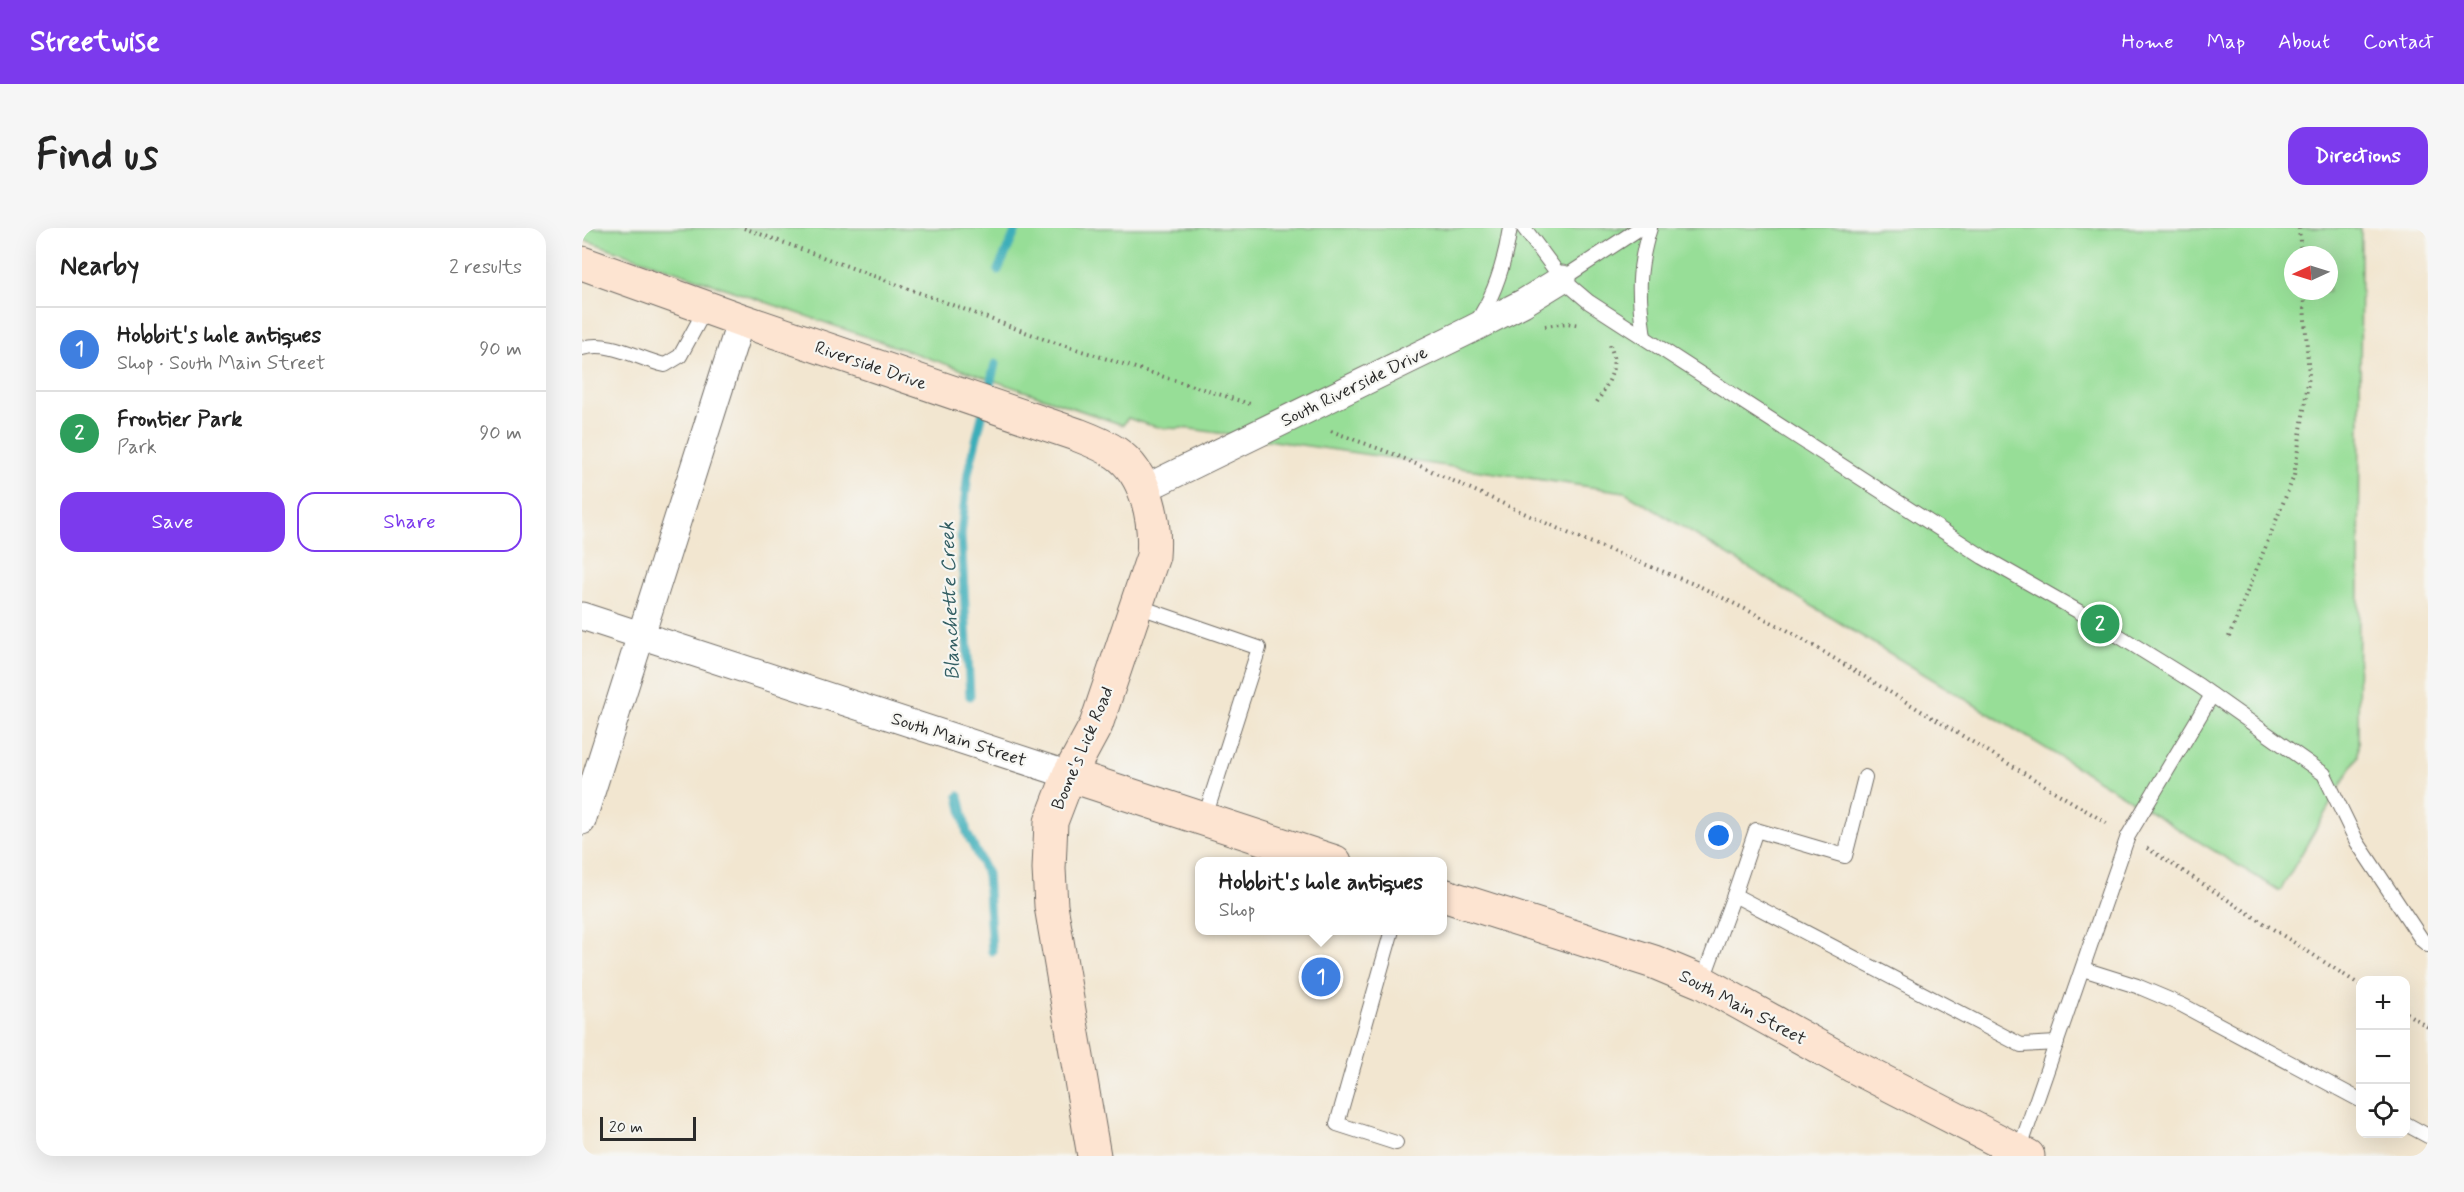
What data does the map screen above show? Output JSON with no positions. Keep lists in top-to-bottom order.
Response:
{
  "streets": {
    "street": [
      "Riverside Drive",
      "South Riverside Drive",
      "South Main Street",
      "Boone's Lick Road"
    ]
  },
  "crossings": [
    ["Riverside Drive", "South Riverside Drive"],
    ["Riverside Drive", "Boone's Lick Road"],
    ["South Riverside Drive", "Boone's Lick Road"],
    ["South Main Street", "Boone's Lick Road"]
  ],
  "water": ["Blanchette Creek"],
  "scale_bar": "20 m",
  "north": "left",
  "page": {
    "header": "Streetwise",
    "nav": [
      "Home",
      "Map",
      "About",
      "Contact"
    ],
    "buttons": [
      "Directions",
      ["Save", "Share"]
    ],
    "title": "Find us",
    "heading": ["Nearby", "2 results"],
    "list": [
      {
        "mark": "1",
        "name": "Hobbit's hole antiques",
        "note": "Shop · South Main Street",
        "value": "90 m"
      },
      {
        "mark": "2",
        "name": "Frontier Park",
        "note": "Park",
        "value": "90 m"
      }
    ],
    "pins": ["2", "1"],
    "popup": ["Hobbit's hole antiques", "Shop"],
    "map_buttons": ["+", "−"],
    "scale": "20 m"
  }
}
